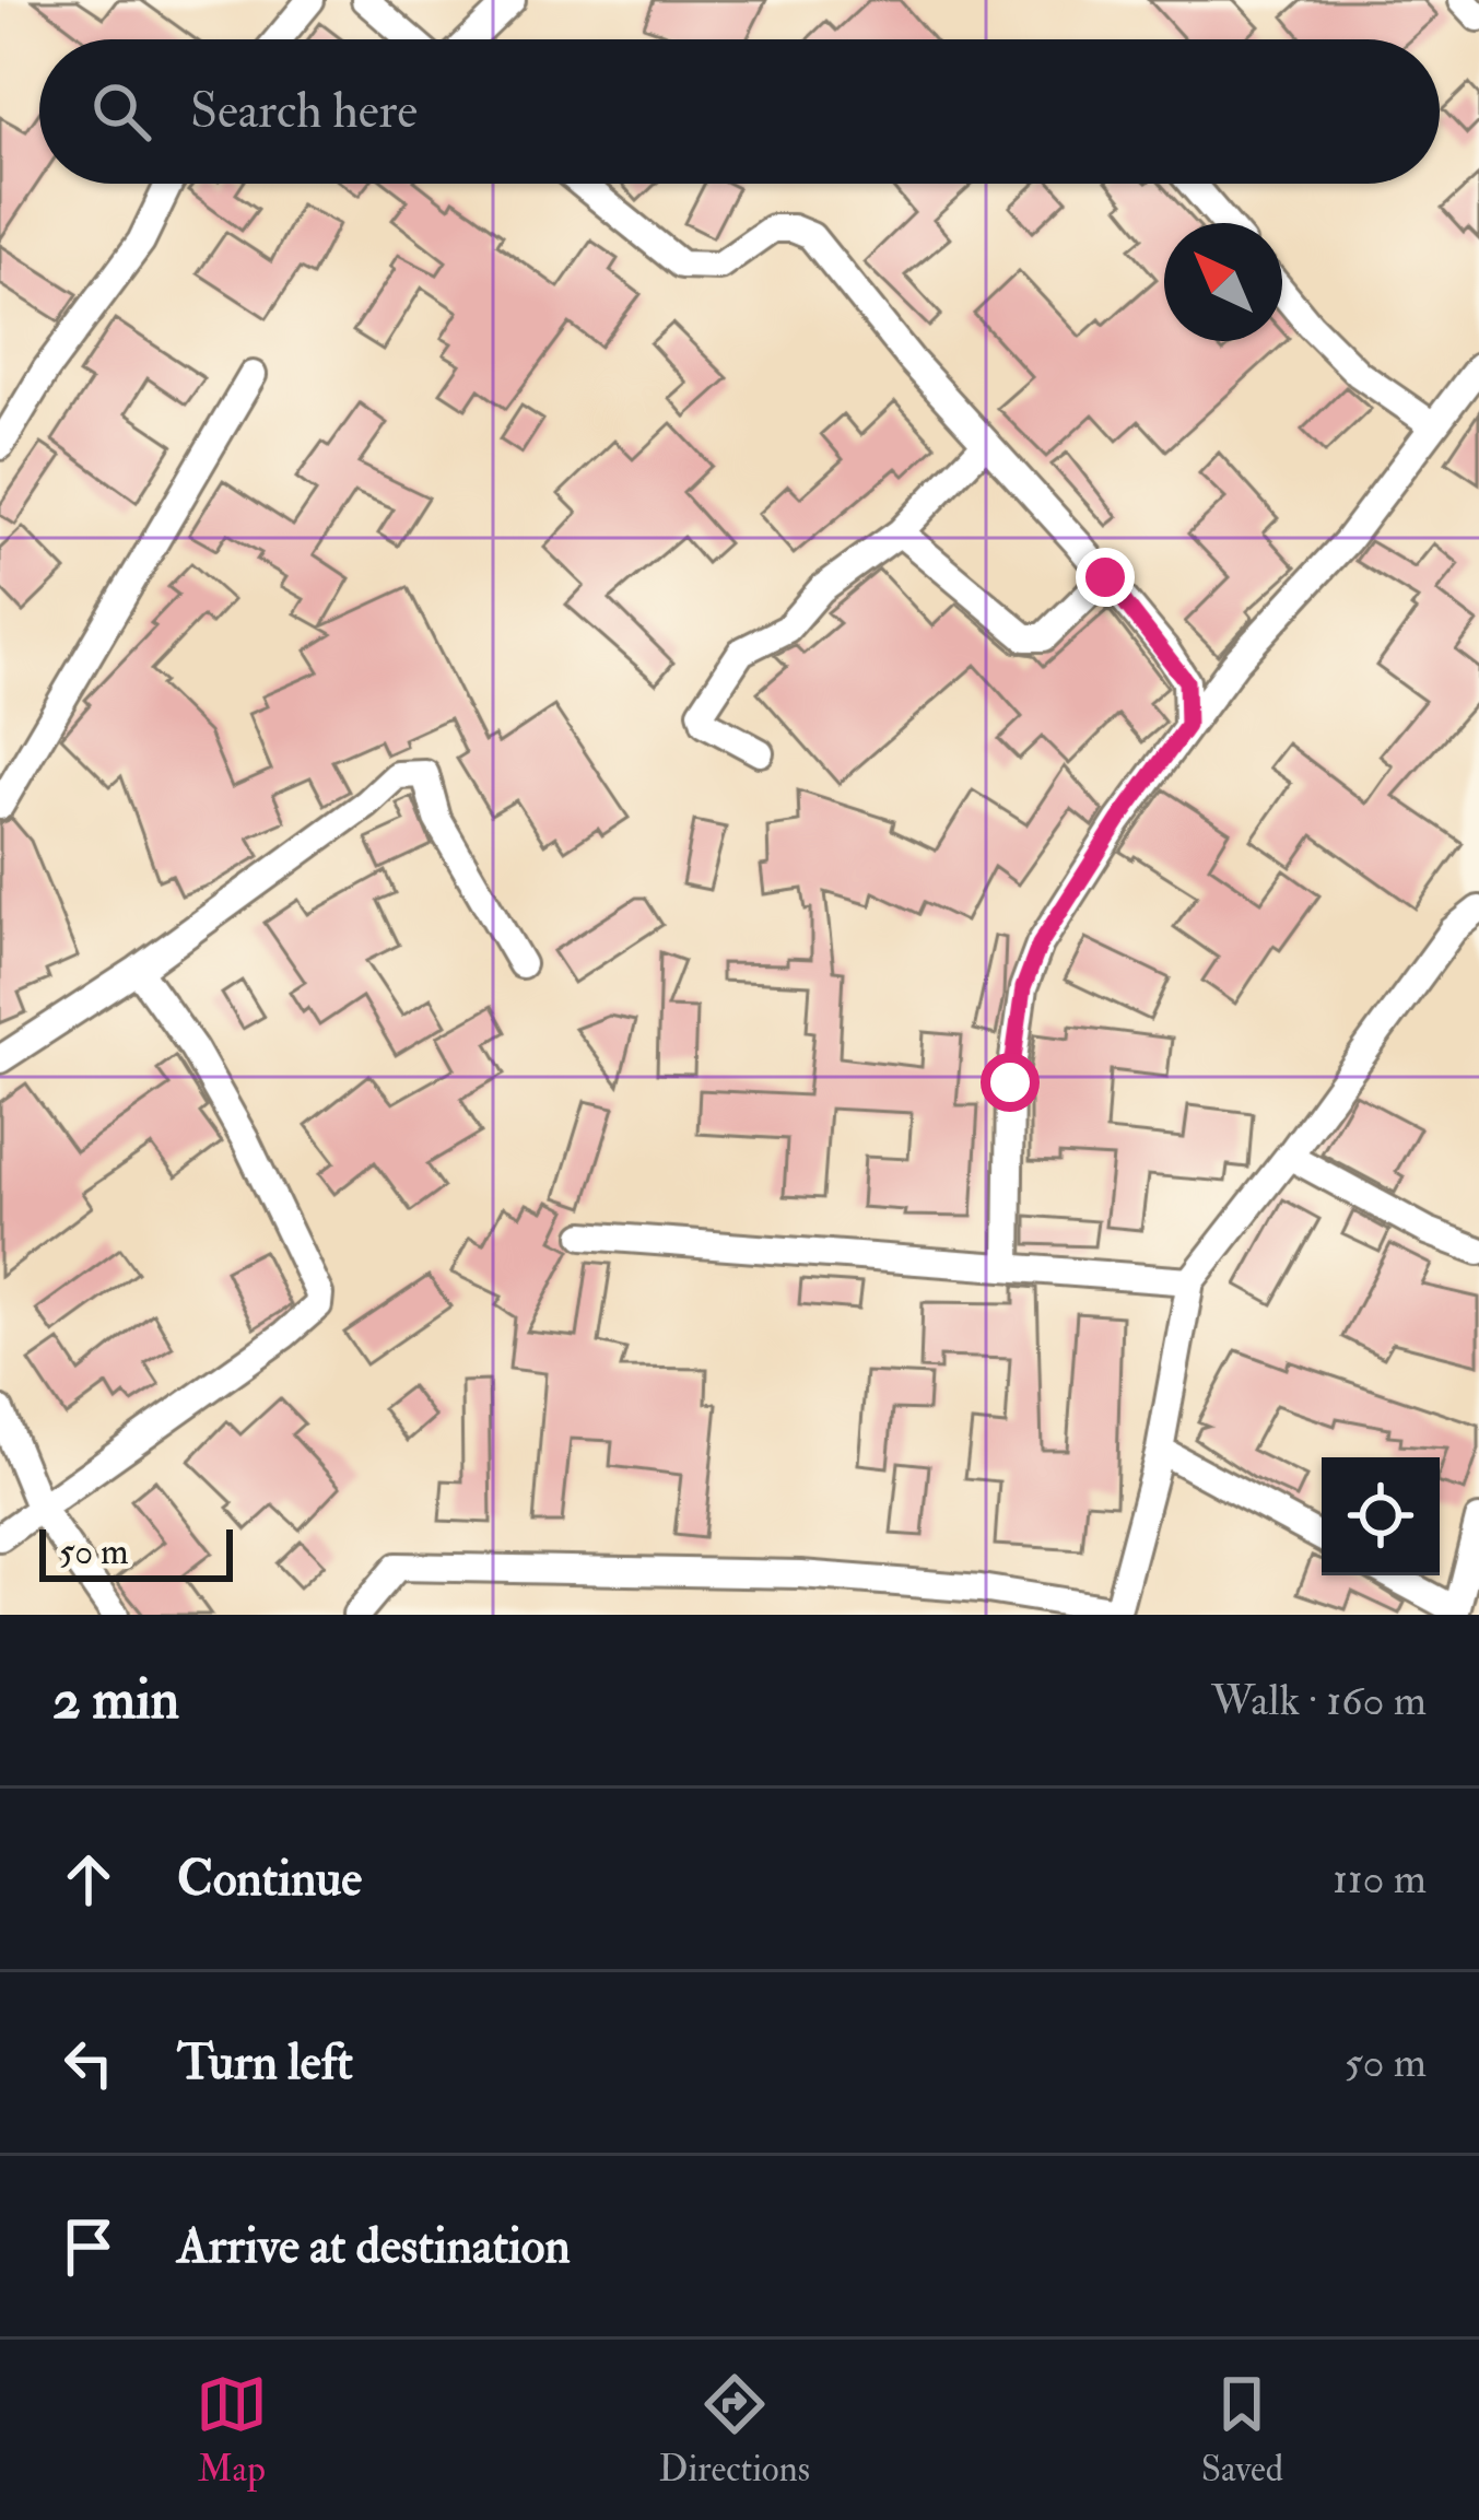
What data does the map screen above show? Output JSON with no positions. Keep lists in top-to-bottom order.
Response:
{
  "scale_bar": "50 m",
  "north": "top left",
  "page": {
    "search": "Search here",
    "scale": "50 m",
    "heading": ["2 min", "Walk · 160 m"],
    "list": [
      ["Continue", "110 m"],
      ["Turn left", "50 m"],
      "Arrive at destination"
    ],
    "nav": ["Map", "Directions", "Saved"]
  }
}
